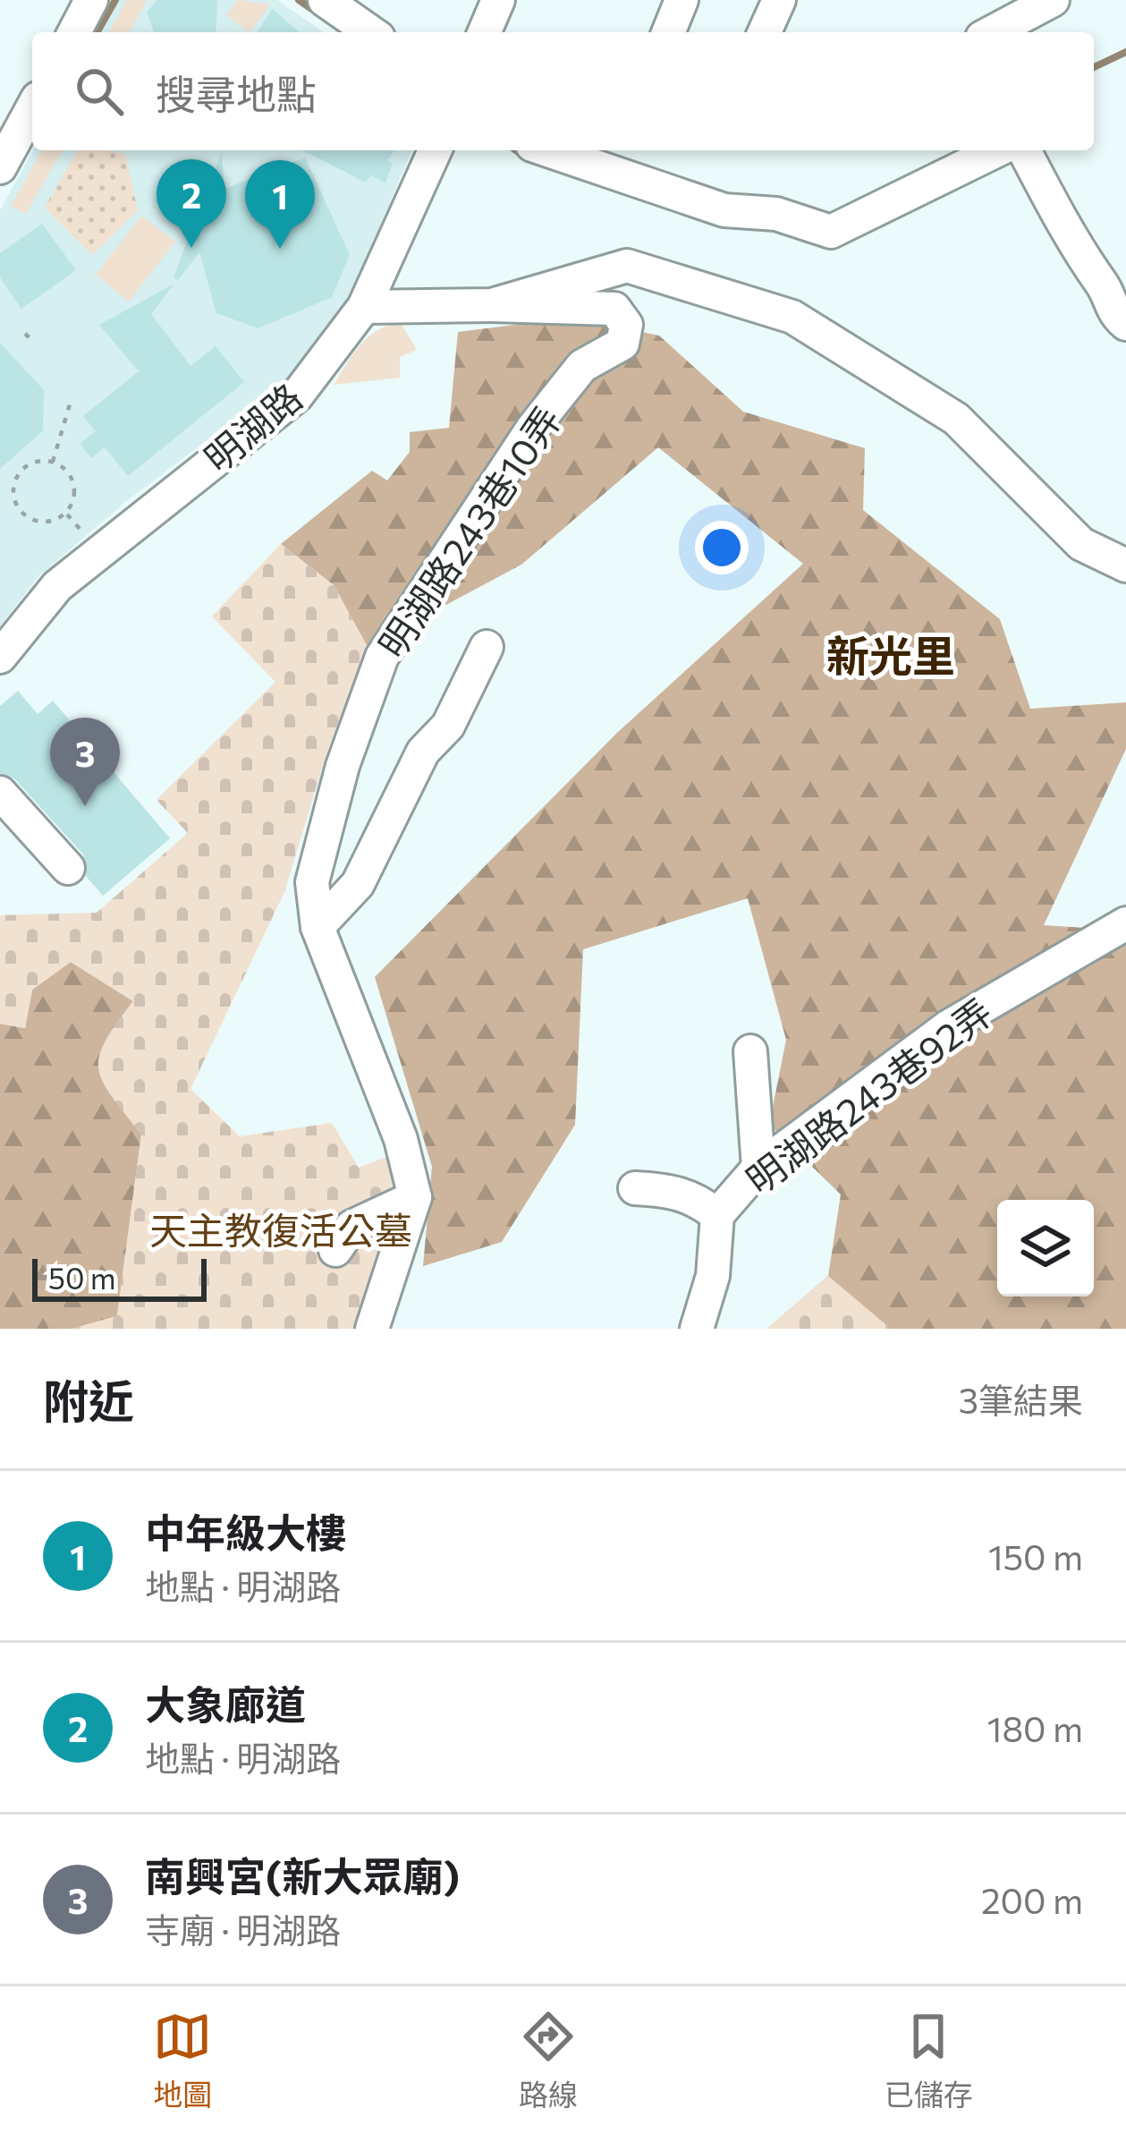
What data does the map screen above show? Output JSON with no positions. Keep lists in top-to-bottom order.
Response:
{
  "streets": {
    "street": ["明湖路", "明湖路243巷10弄", "明湖路243巷92弄"]
  },
  "districts": ["新光里"],
  "parks": ["天主教復活公墓"],
  "scale_bar": "50 m",
  "page": {
    "search": "搜尋地點",
    "pins": ["2", "1", "3"],
    "scale": "50 m",
    "heading": ["附近", "3筆結果"],
    "list": [
      {
        "mark": "1",
        "name": "中年級大樓",
        "note": "地點 · 明湖路",
        "value": "150 m"
      },
      {
        "mark": "2",
        "name": "大象廊道",
        "note": "地點 · 明湖路",
        "value": "180 m"
      },
      {
        "mark": "3",
        "name": "南興宮(新大眾廟)",
        "note": "寺廟 · 明湖路",
        "value": "200 m"
      }
    ],
    "nav": ["地圖", "路線", "已儲存"]
  }
}
